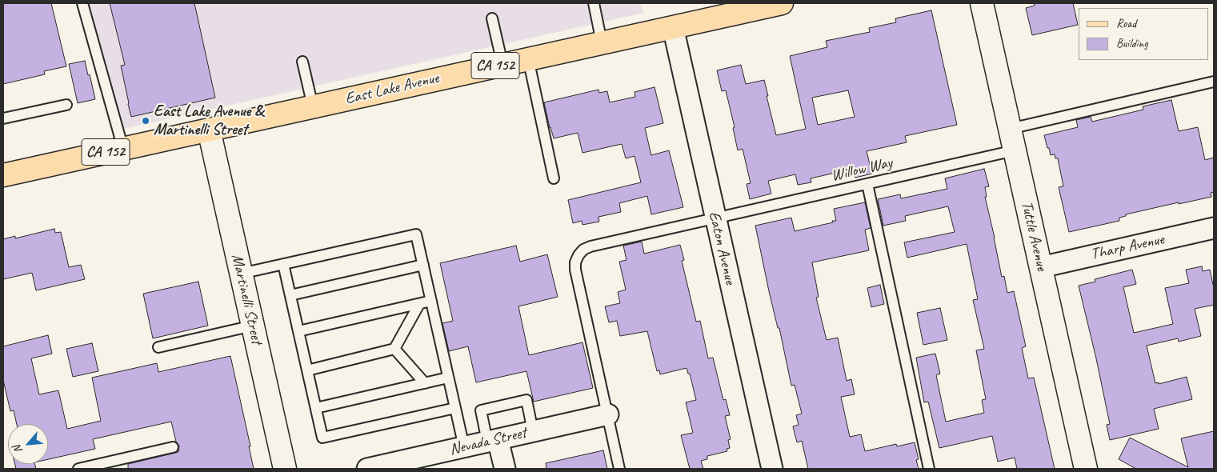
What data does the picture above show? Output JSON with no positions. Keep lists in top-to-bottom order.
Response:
{
  "streets": {
    "main road": ["CA 152", "East Lake Avenue"],
    "street": [
      "Tuttle Avenue",
      "Tharp Avenue",
      "Eaton Avenue",
      "Martinelli Street",
      "Nevada Street"
    ],
    "lane": ["Willow Way"]
  },
  "crossings": [
    ["East Lake Avenue", "Eaton Avenue"],
    ["East Lake Avenue", "Martinelli Street"],
    ["Willow Way", "Tuttle Avenue"],
    ["Willow Way", "Eaton Avenue"],
    ["Willow Way", "Nevada Street"],
    ["Tuttle Avenue", "Tharp Avenue"]
  ],
  "places": ["East Lake Avenue & Martinelli Street"],
  "legend": ["Road", "Building"],
  "north": "bottom left"
}
